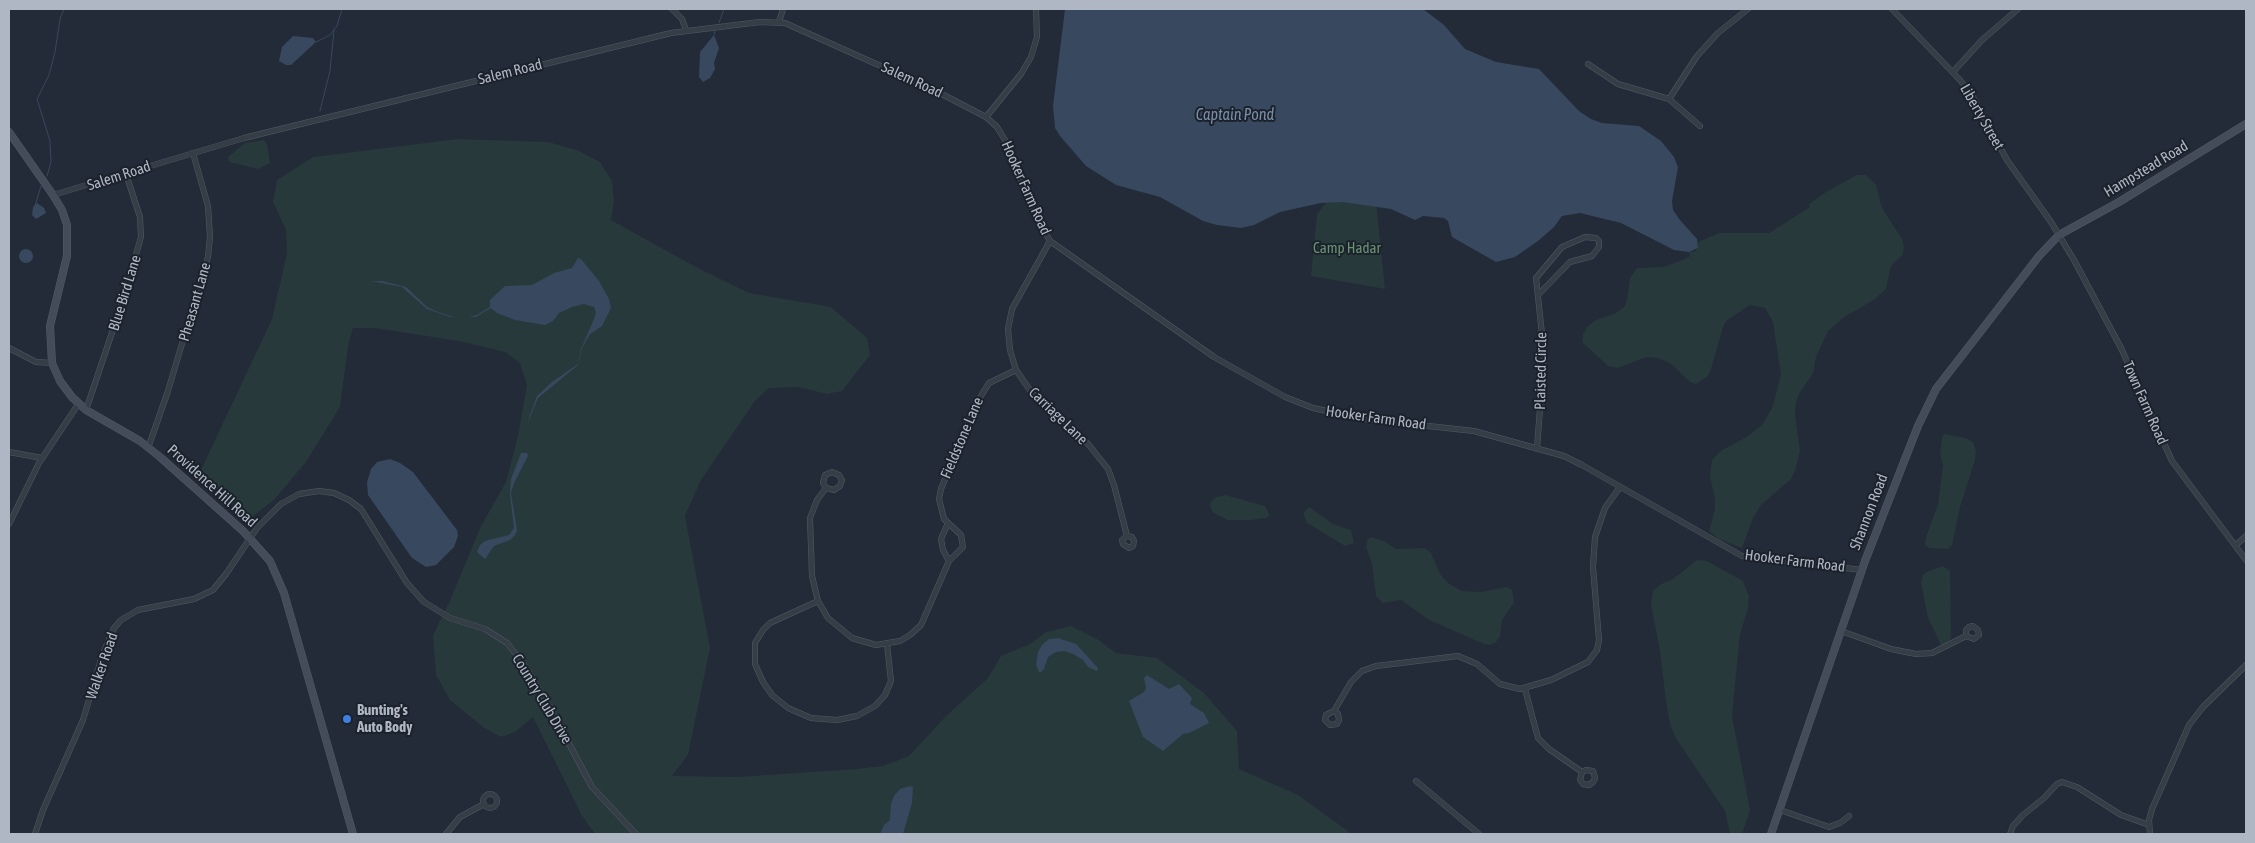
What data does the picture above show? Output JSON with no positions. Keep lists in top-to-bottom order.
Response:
{
  "streets": {
    "street": [
      "Salem Road",
      "Liberty Street",
      "Hampstead Road",
      "Hooker Farm Road",
      "Blue Bird Lane",
      "Pheasant Lane",
      "Plaisted Circle",
      "Town Farm Road",
      "Carriage Lane",
      "Fieldstone Lane",
      "Providence Hill Road",
      "Shannon Road",
      "Walker Road",
      "Country Club Drive"
    ]
  },
  "crossings": [
    ["Salem Road", "Hooker Farm Road"],
    ["Salem Road", "Blue Bird Lane"],
    ["Salem Road", "Pheasant Lane"],
    ["Salem Road", "Providence Hill Road"],
    ["Liberty Street", "Hampstead Road"],
    ["Liberty Street", "Town Farm Road"],
    ["Liberty Street", "Shannon Road"],
    ["Hampstead Road", "Town Farm Road"],
    ["Hampstead Road", "Shannon Road"],
    ["Hooker Farm Road", "Plaisted Circle"],
    ["Hooker Farm Road", "Carriage Lane"],
    ["Hooker Farm Road", "Shannon Road"],
    ["Blue Bird Lane", "Providence Hill Road"],
    ["Pheasant Lane", "Providence Hill Road"],
    ["Town Farm Road", "Shannon Road"],
    ["Carriage Lane", "Fieldstone Lane"],
    ["Providence Hill Road", "Walker Road"],
    ["Providence Hill Road", "Country Club Drive"],
    ["Walker Road", "Country Club Drive"]
  ],
  "water": ["Captain Pond"],
  "parks": ["Camp Hadar"],
  "places": ["Bunting's Auto Body"]
}
